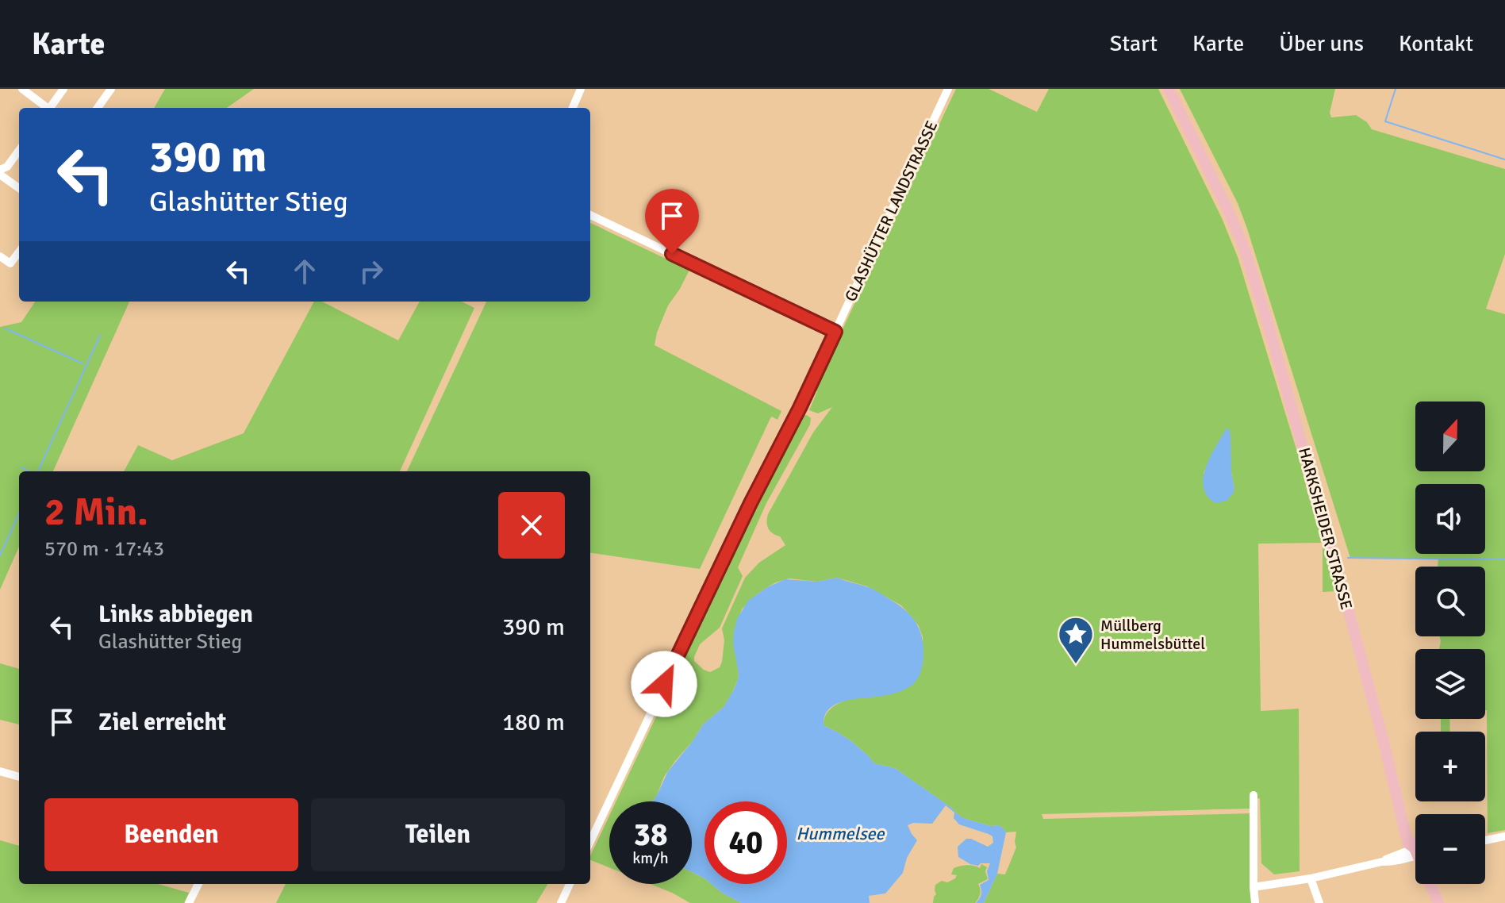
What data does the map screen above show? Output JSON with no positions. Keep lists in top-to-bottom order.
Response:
{
  "streets": {
    "main road": ["HARKSHEIDER STRASSE"],
    "street": ["GLASHÜTTER LANDSTRASSE"]
  },
  "water": ["Hummelsee"],
  "places": {
    "place": ["Müllberg Hummelsbüttel"]
  },
  "north": "top",
  "page": {
    "header": "Karte",
    "nav": [
      "Start",
      "Karte",
      "Über uns",
      "Kontakt"
    ],
    "turn": ["390 m", "Glashütter Stieg"],
    "map_buttons": ["+", "−"],
    "heading": ["2 Min.", "570 m · 17:43"],
    "list": [
      {
        "name": "Links abbiegen",
        "note": "Glashütter Stieg",
        "value": "390 m"
      },
      {
        "name": "Ziel erreicht",
        "value": "180 m"
      }
    ],
    "buttons": ["Beenden", "Teilen"],
    "speed": "38 km/h",
    "limit": "40"
  }
}
